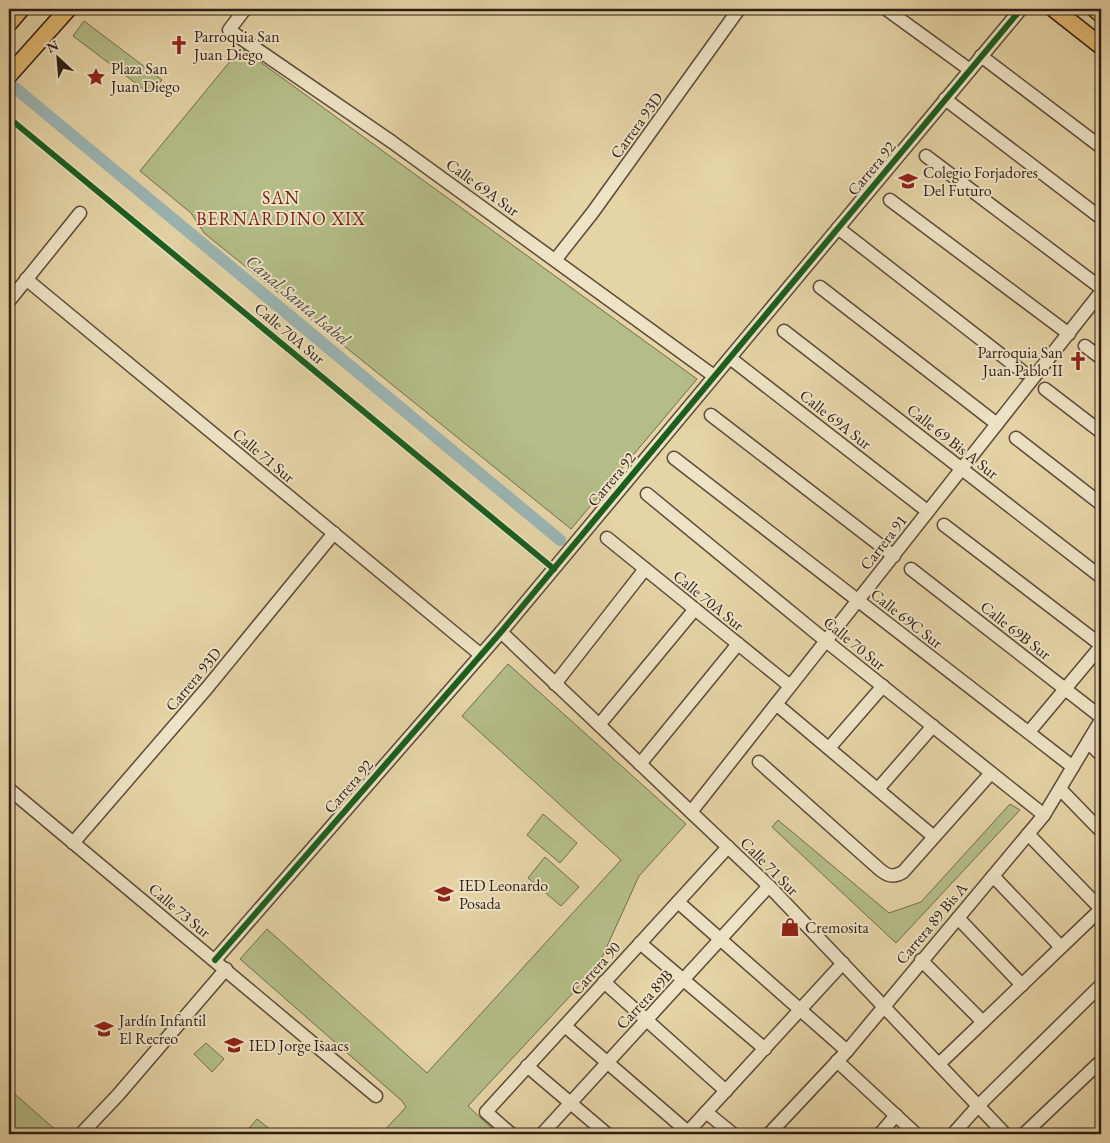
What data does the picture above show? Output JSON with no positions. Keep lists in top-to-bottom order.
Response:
{
  "streets": {
    "street": [
      "Carrera 93D",
      "Carrera 92",
      "Calle 69A Sur",
      "Calle 70A Sur",
      "Calle 69 Bis A Sur",
      "Calle 71 Sur",
      "Carrera 91",
      "Calle 69C Sur",
      "Calle 69B Sur",
      "Calle 70 Sur",
      "Calle 73 Sur",
      "Carrera 89 Bis A",
      "Carrera 90",
      "Carrera 89B"
    ]
  },
  "crossings": [
    ["Carrera 93D", "Calle 69A Sur"],
    ["Carrera 93D", "Calle 71 Sur"],
    ["Carrera 93D", "Calle 73 Sur"],
    ["Carrera 92", "Calle 69A Sur"],
    ["Carrera 92", "Calle 71 Sur"],
    ["Carrera 92", "Calle 73 Sur"],
    ["Calle 70A Sur", "Carrera 91"],
    ["Calle 69 Bis A Sur", "Carrera 91"],
    ["Calle 71 Sur", "Carrera 91"],
    ["Calle 71 Sur", "Carrera 89 Bis A"],
    ["Calle 71 Sur", "Carrera 90"],
    ["Calle 71 Sur", "Carrera 89B"],
    ["Carrera 91", "Calle 69C Sur"],
    ["Carrera 91", "Calle 70 Sur"],
    ["Calle 69C Sur", "Carrera 89 Bis A"],
    ["Calle 69B Sur", "Carrera 89 Bis A"],
    ["Calle 70 Sur", "Carrera 89 Bis A"]
  ],
  "districts": ["SAN BERNARDINO XIX"],
  "water": ["Canal Santa Isabel"],
  "places": {
    "church": ["Parroquia San Juan Diego", "Parroquia San Juan Pablo II"],
    "place": ["Plaza San Juan Diego"],
    "school or university": [
      "Colegio Forjadores Del Futuro",
      "IED Leonardo Posada",
      "Jardín Infantil El Recreo",
      "IED Jorge Isaacs"
    ],
    "shop": ["Cremosita"]
  },
  "north": "top left"
}
